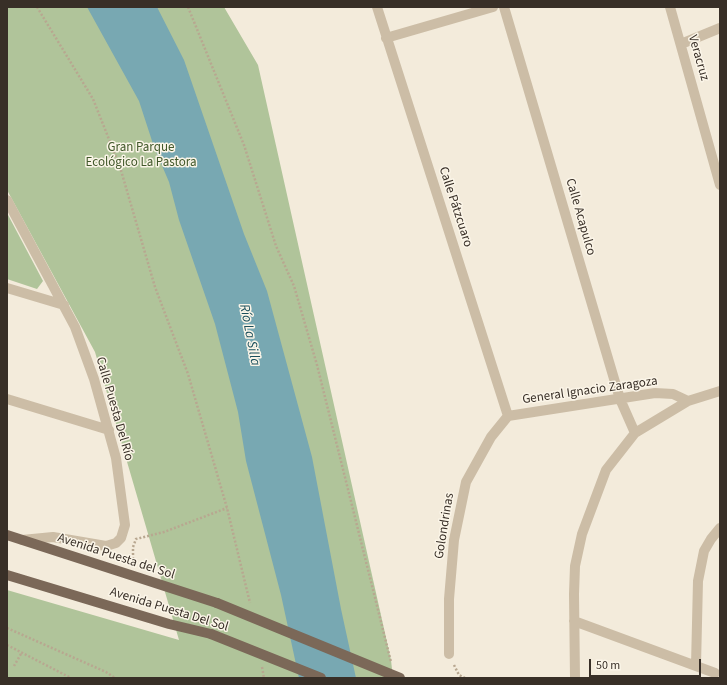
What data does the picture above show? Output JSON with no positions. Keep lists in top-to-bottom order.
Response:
{
  "streets": {
    "main road": ["Avenida Puesta del Sol", "Avenida Puesta Del Sol"],
    "street": [
      "Veracruz",
      "Calle Pátzcuaro",
      "Calle Acapulco",
      "General Ignacio Zaragoza",
      "Calle Puesta Del Río",
      "Golondrinas"
    ]
  },
  "crossings": [
    ["Calle Pátzcuaro", "General Ignacio Zaragoza"],
    ["Calle Pátzcuaro", "Golondrinas"],
    ["Calle Acapulco", "General Ignacio Zaragoza"],
    ["General Ignacio Zaragoza", "Golondrinas"],
    ["Calle Puesta Del Río", "Avenida Puesta del Sol"],
    ["Avenida Puesta del Sol", "Avenida Puesta Del Sol"]
  ],
  "water": ["Río La Silla"],
  "parks": ["Gran Parque Ecológico La Pastora"],
  "scale_bar": "50 m"
}
